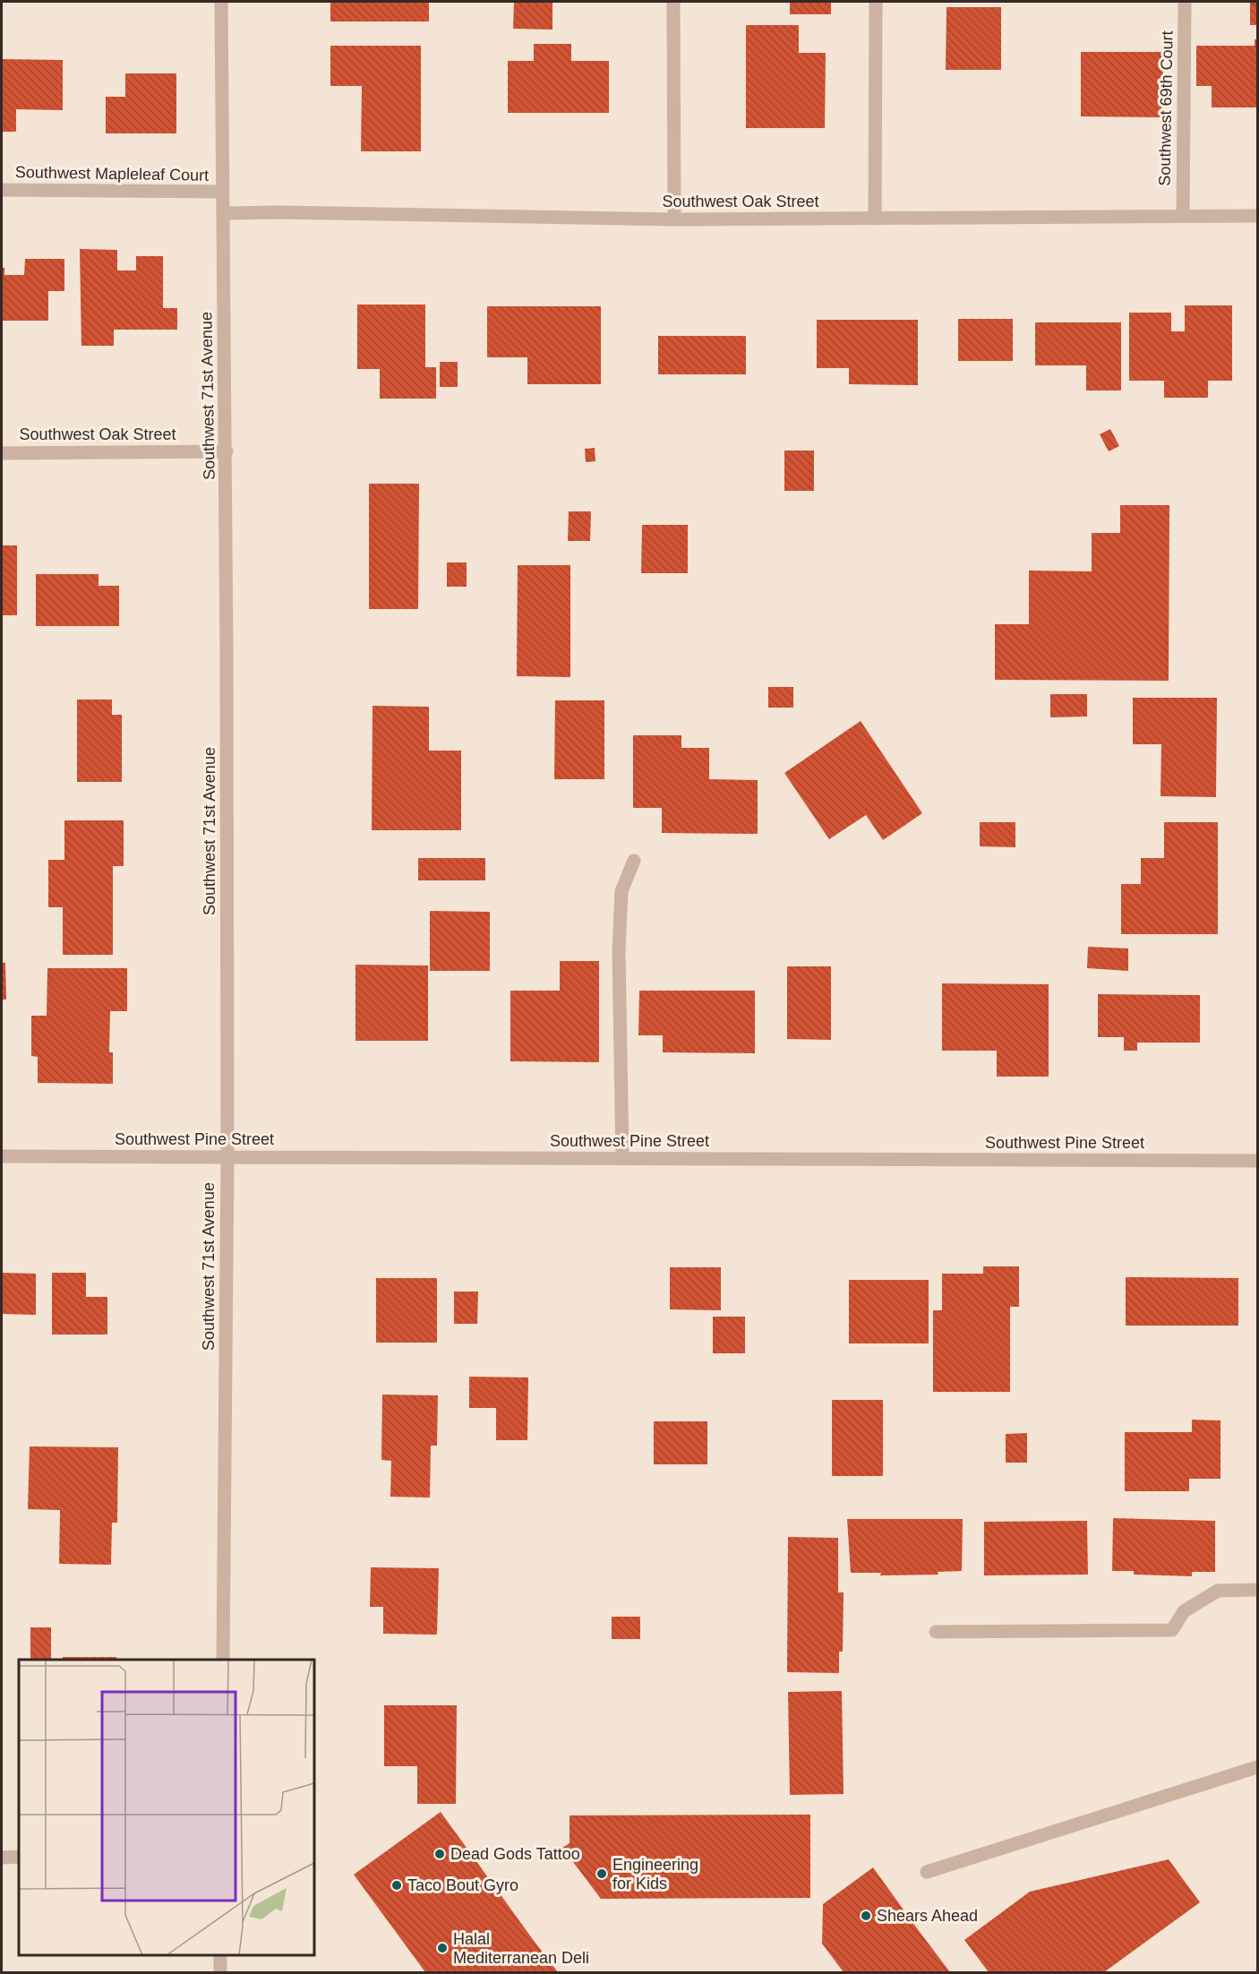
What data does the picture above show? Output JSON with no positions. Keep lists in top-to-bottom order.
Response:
{
  "streets": {
    "street": [
      "Southwest 69th Court",
      "Southwest Mapleleaf Court",
      "Southwest Oak Street",
      "Southwest 71st Avenue",
      "Southwest Pine Street"
    ]
  },
  "crossings": [
    ["Southwest 69th Court", "Southwest Oak Street"],
    ["Southwest Mapleleaf Court", "Southwest 71st Avenue"],
    ["Southwest Oak Street", "Southwest 71st Avenue"],
    ["Southwest 71st Avenue", "Southwest Pine Street"]
  ],
  "places": [
    "Dead Gods Tattoo",
    "Engineering for Kids",
    "Taco Bout Gyro",
    "Shears Ahead",
    "Halal Mediterranean Deli"
  ]
}
